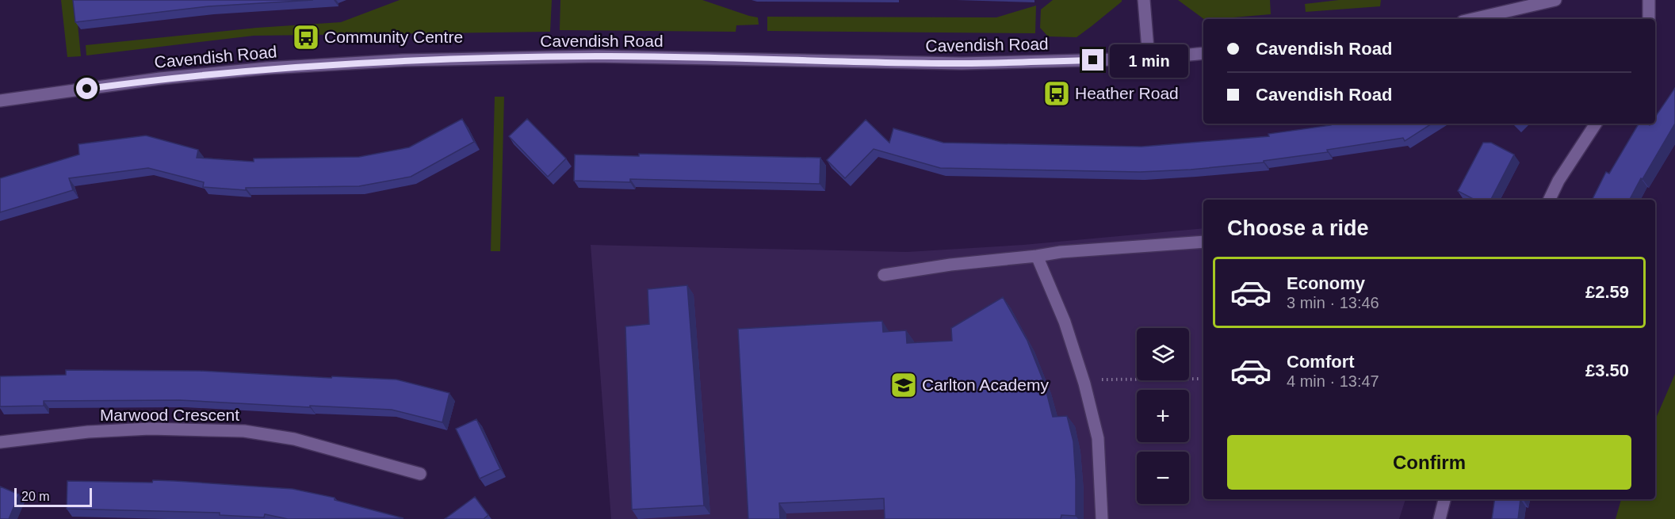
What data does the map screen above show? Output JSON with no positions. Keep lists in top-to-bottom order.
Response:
{
  "streets": {
    "street": ["Cavendish Road", "Marwood Crescent"]
  },
  "places": {
    "bus stop": ["Community Centre", "Heather Road"],
    "school or university": ["Carlton Academy"]
  },
  "scale_bar": "20 m",
  "page": {
    "banner": ["Cavendish Road", "Cavendish Road"],
    "bubble": "1 min",
    "heading": "Choose a ride",
    "list": [
      {
        "name": "Economy",
        "note": "3 min · 13:46",
        "value": "£2.59"
      },
      {
        "name": "Comfort",
        "note": "4 min · 13:47",
        "value": "£3.50"
      }
    ],
    "map_buttons": ["+", "−"],
    "buttons": "Confirm",
    "scale": "20 m"
  }
}
